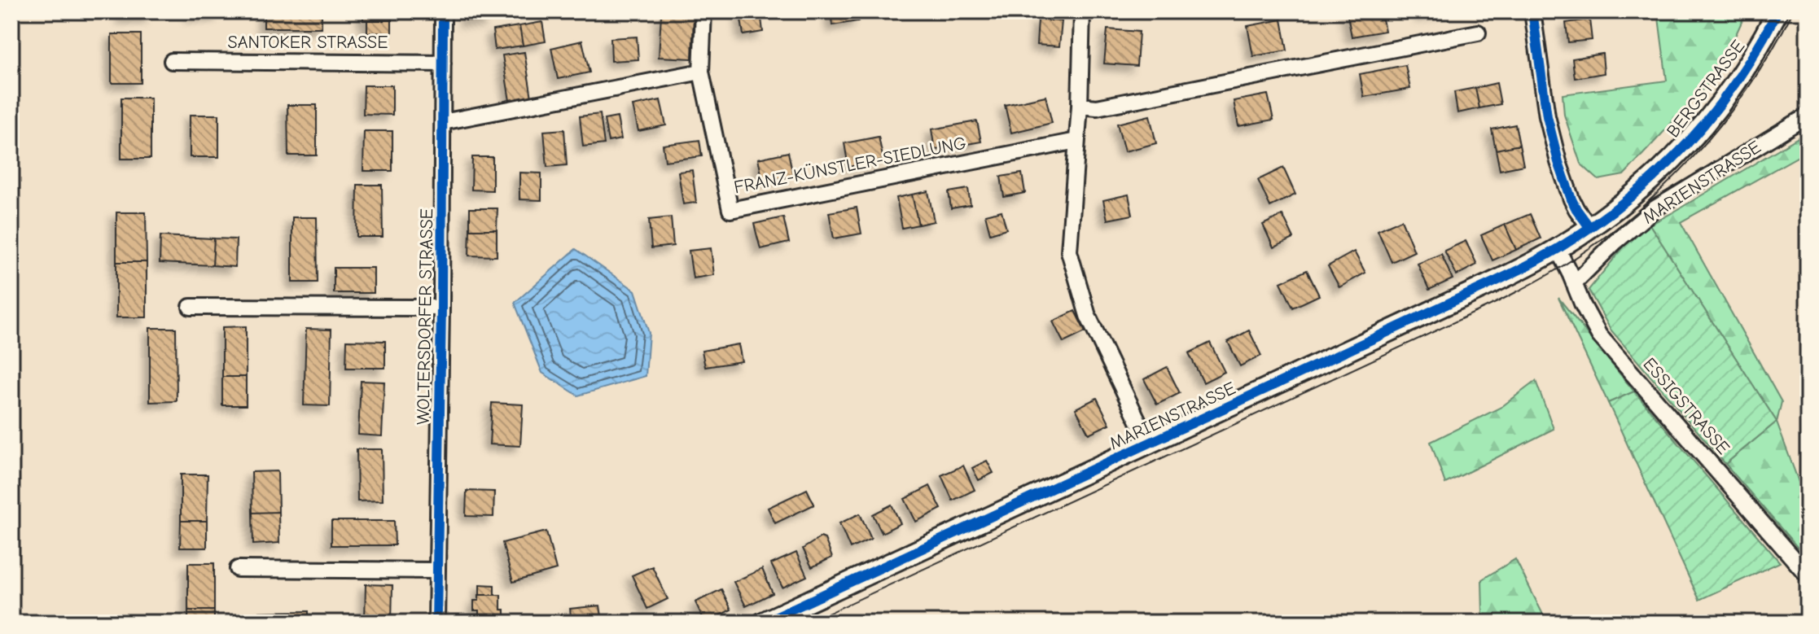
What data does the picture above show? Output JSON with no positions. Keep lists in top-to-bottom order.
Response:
{
  "streets": {
    "street": [
      "SANTOKER STRASSE",
      "BERGSTRASSE",
      "FRANZ-KÜNSTLER-SIEDLUNG",
      "MARIENSTRASSE",
      "WOLTERSDORFER STRASSE",
      "ESSIGSTRASSE"
    ]
  },
  "crossings": [
    ["SANTOKER STRASSE", "WOLTERSDORFER STRASSE"],
    ["BERGSTRASSE", "MARIENSTRASSE"],
    ["MARIENSTRASSE", "ESSIGSTRASSE"]
  ]
}
